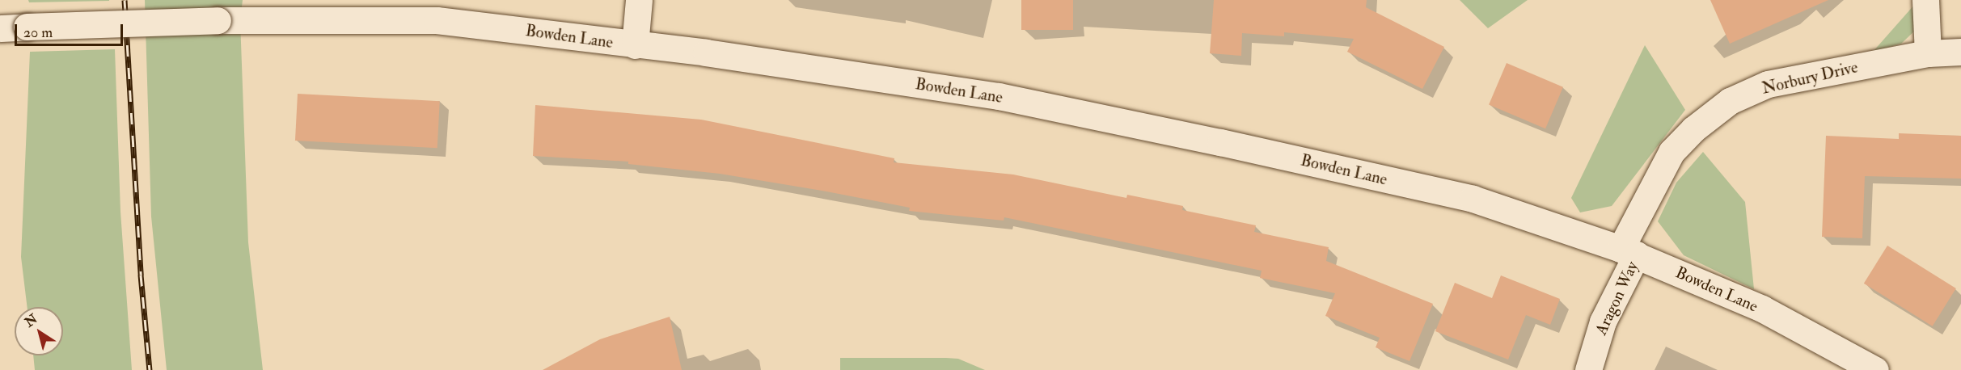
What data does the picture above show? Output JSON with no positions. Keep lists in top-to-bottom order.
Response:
{
  "streets": {
    "street": ["Bowden Lane", "Norbury Drive", "Aragon Way"]
  },
  "crossings": [
    ["Bowden Lane", "Norbury Drive"],
    ["Bowden Lane", "Aragon Way"],
    ["Norbury Drive", "Aragon Way"]
  ],
  "scale_bar": "20 m",
  "north": "top left"
}
